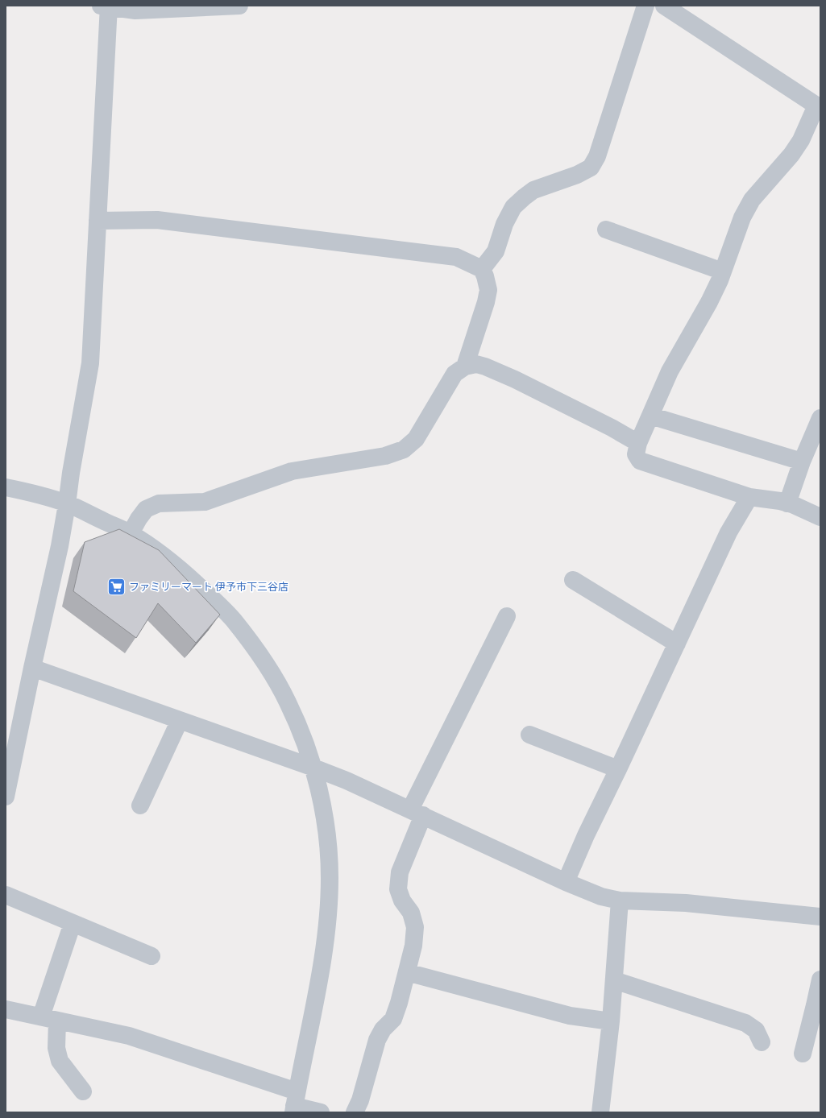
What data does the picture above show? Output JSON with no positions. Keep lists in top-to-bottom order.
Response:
{
  "places": {
    "supermarket": ["ファミリーマート 伊予市下三谷店"]
  }
}
